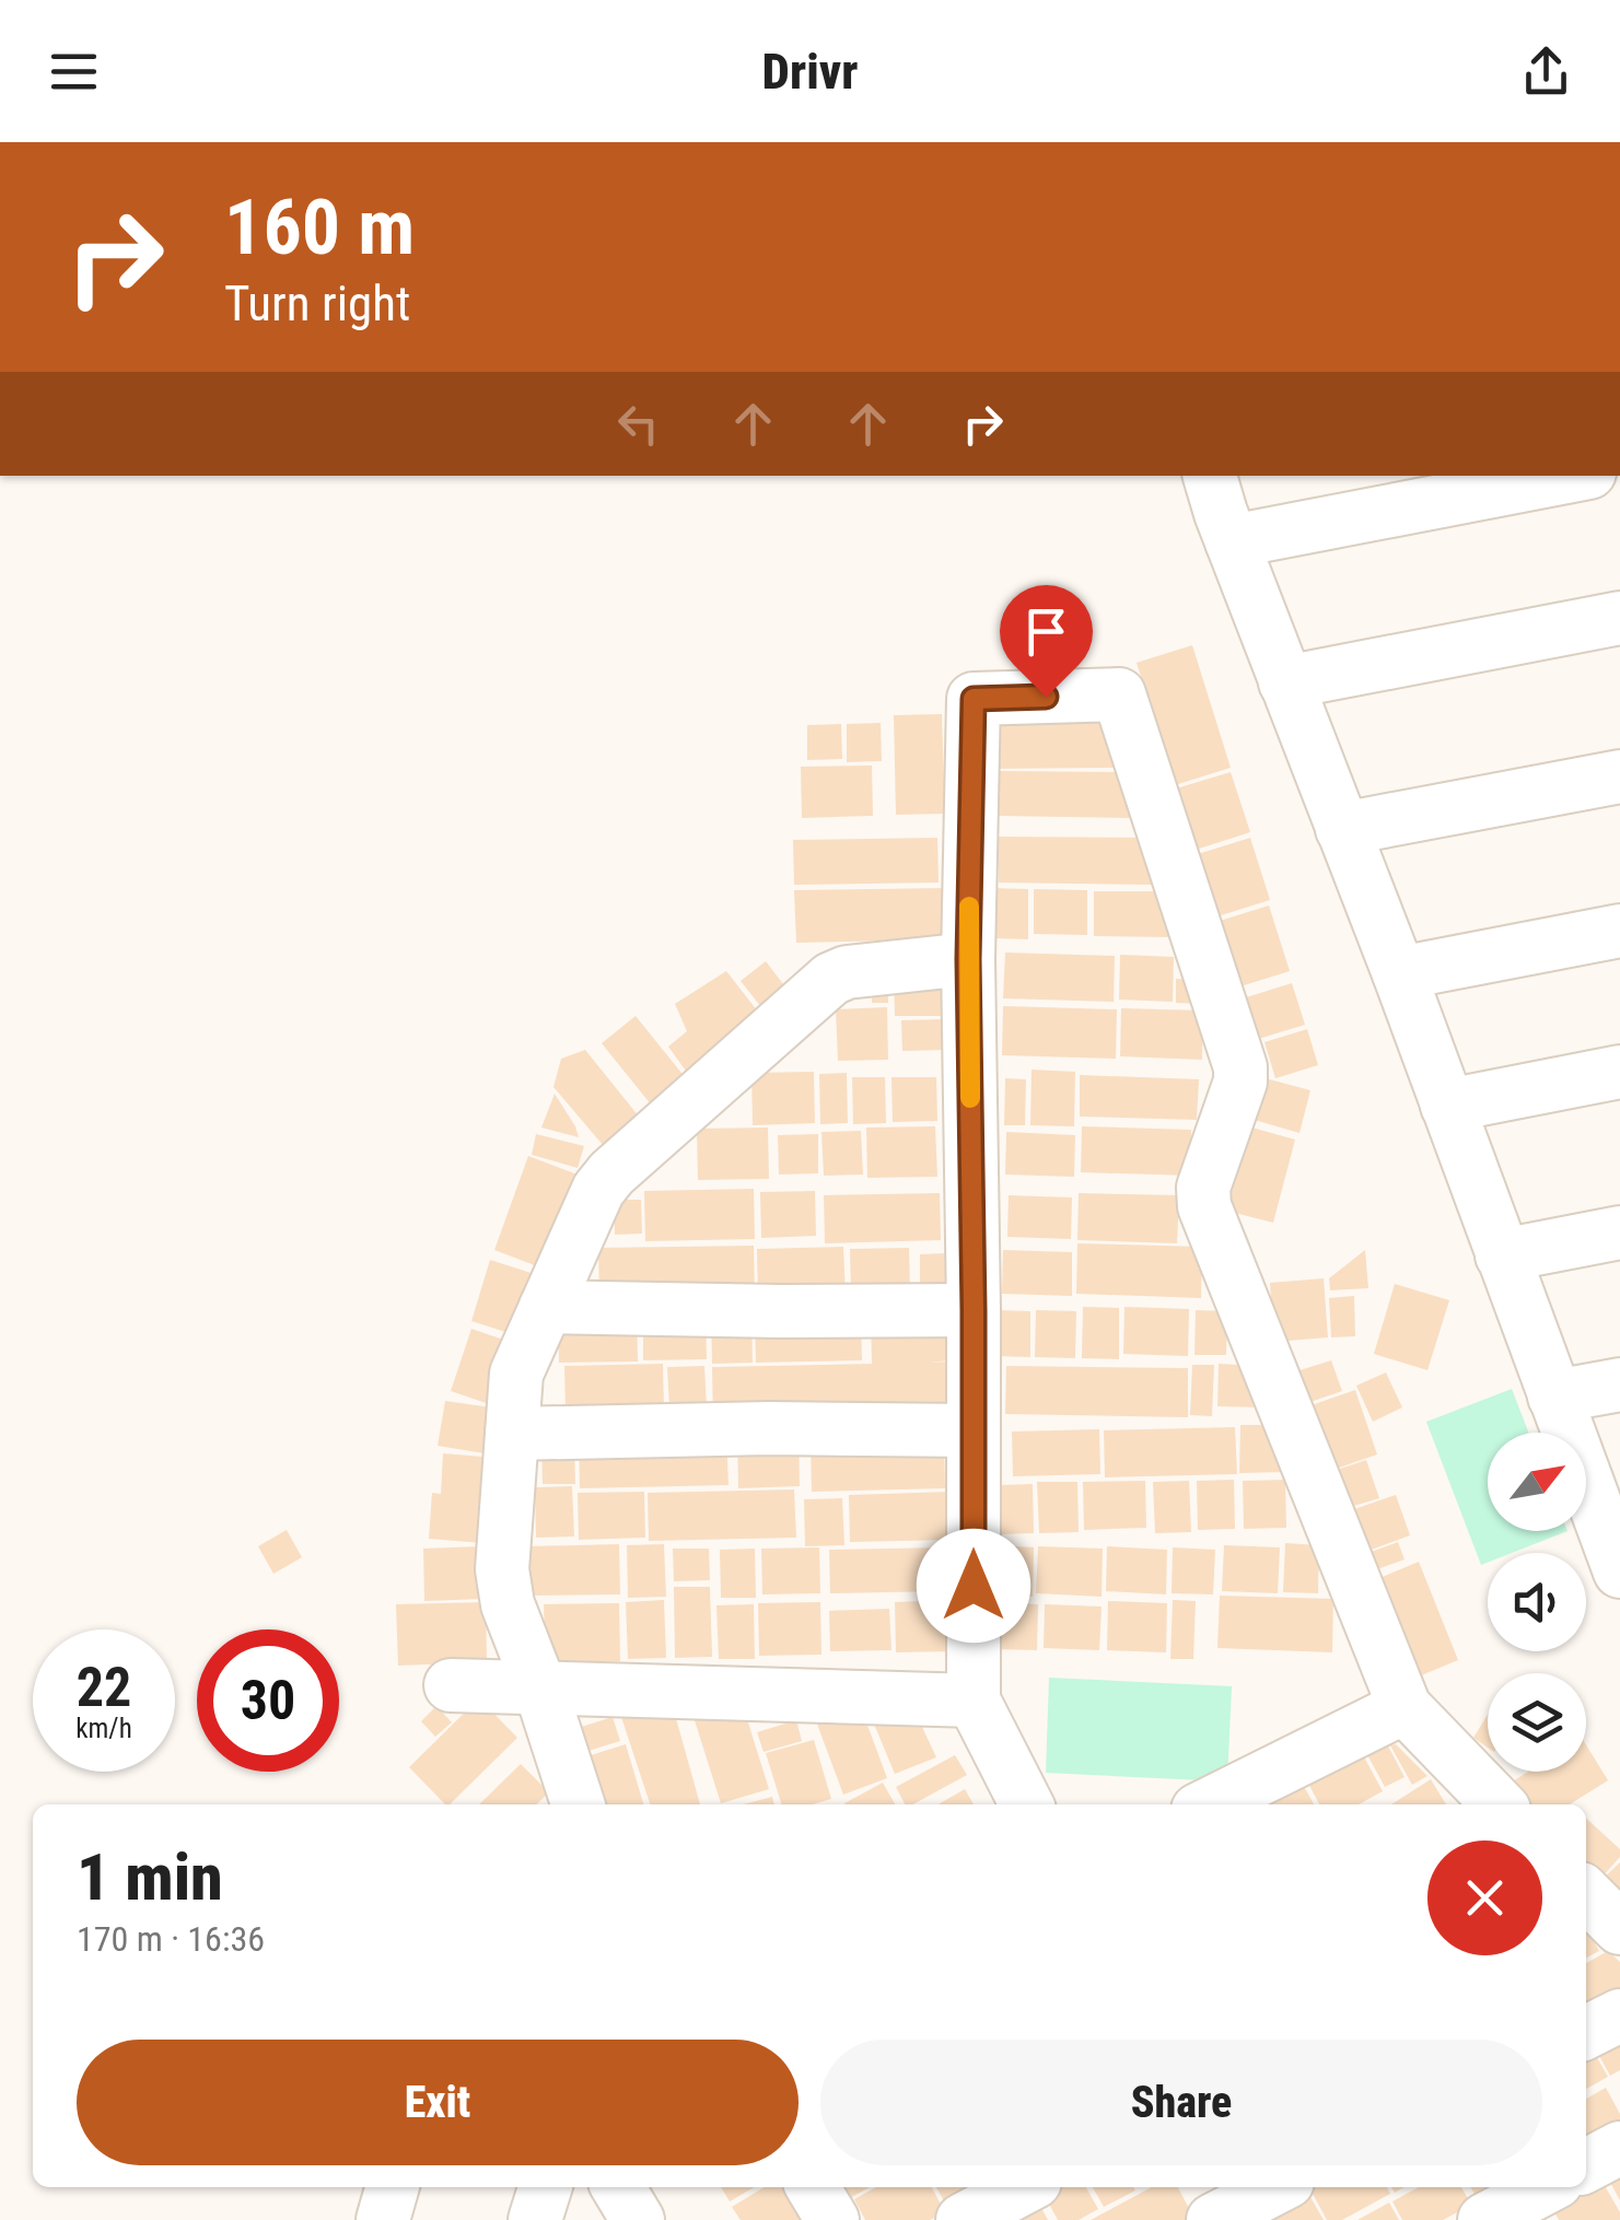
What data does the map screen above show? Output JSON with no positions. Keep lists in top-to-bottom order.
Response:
{
  "north": "top right",
  "page": {
    "header": "Drivr",
    "turn": ["160 m", "Turn right"],
    "speed": "22 km/h",
    "limit": "30",
    "heading": ["1 min", "170 m · 16:36"],
    "buttons": ["Exit", "Share"]
  }
}
